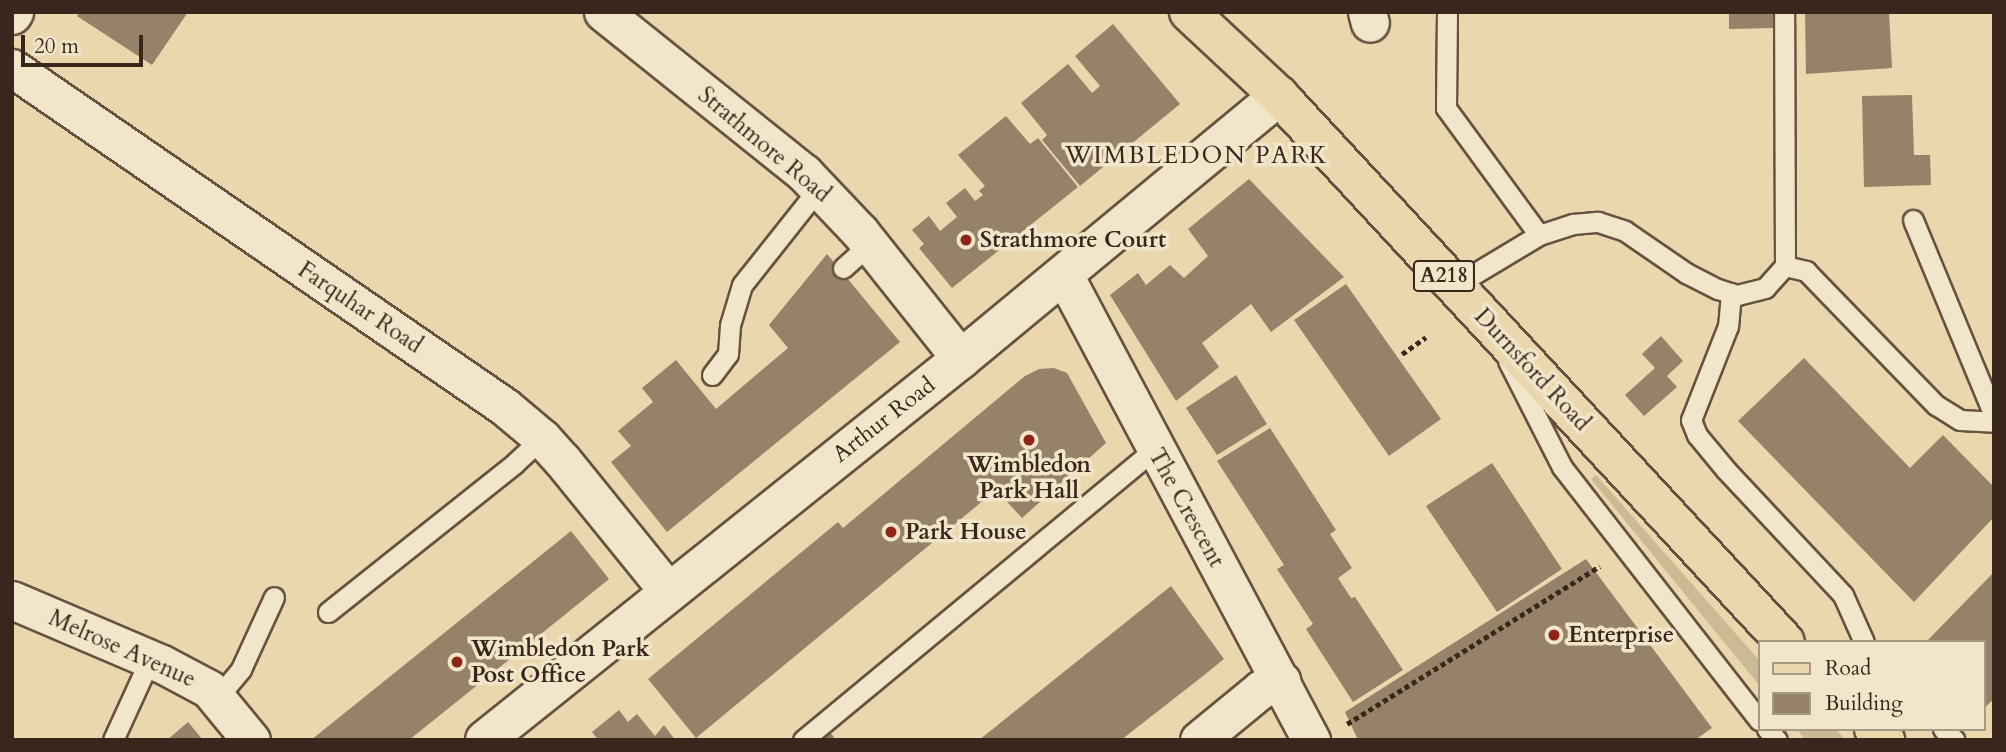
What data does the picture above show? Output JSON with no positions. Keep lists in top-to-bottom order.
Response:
{
  "streets": {
    "main road": ["A218", "Durnsford Road"],
    "street": [
      "Strathmore Road",
      "Farquhar Road",
      "Arthur Road",
      "The Crescent",
      "Melrose Avenue"
    ]
  },
  "crossings": [
    ["Strathmore Road", "Arthur Road"],
    ["Farquhar Road", "Arthur Road"],
    ["Durnsford Road", "Arthur Road"],
    ["Arthur Road", "The Crescent"]
  ],
  "districts": ["WIMBLEDON PARK"],
  "places": [
    "Strathmore Court",
    "Wimbledon Park Hall",
    "Park House",
    "Enterprise",
    "Wimbledon Park Post Office"
  ],
  "legend": ["Road", "Building"],
  "scale_bar": "20 m"
}
